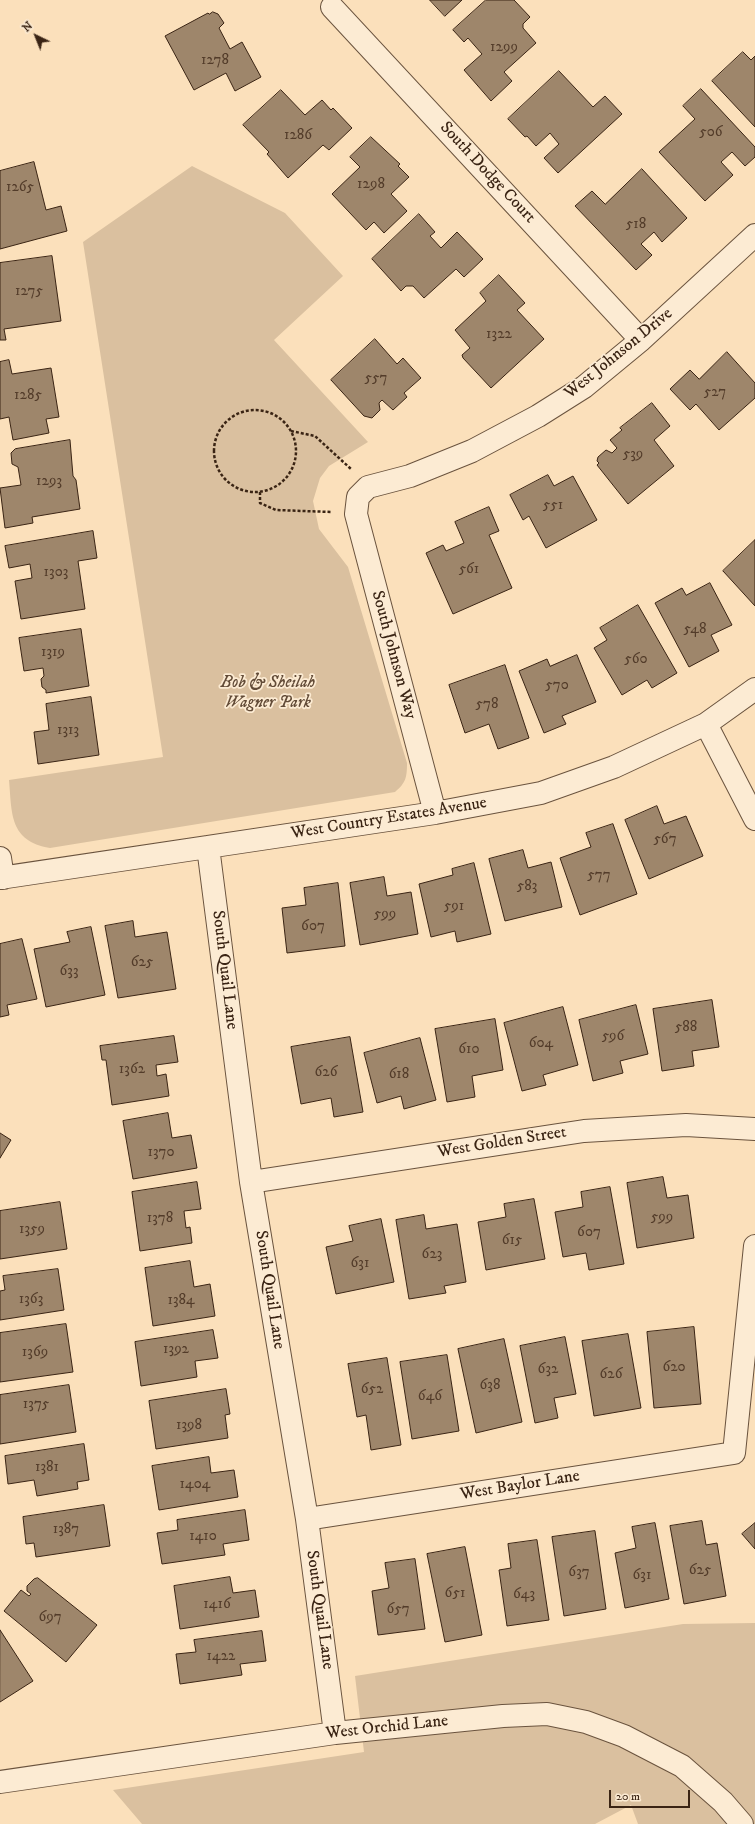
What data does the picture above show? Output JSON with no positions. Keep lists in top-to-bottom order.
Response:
{
  "streets": {
    "street": [
      "South Dodge Court",
      "West Johnson Drive",
      "South Johnson Way",
      "West Country Estates Avenue",
      "South Quail Lane",
      "West Golden Street",
      "West Baylor Lane",
      "West Orchid Lane"
    ]
  },
  "crossings": [
    ["South Dodge Court", "West Johnson Drive"],
    ["West Johnson Drive", "South Johnson Way"],
    ["South Johnson Way", "West Country Estates Avenue"],
    ["West Country Estates Avenue", "South Quail Lane"],
    ["South Quail Lane", "West Golden Street"],
    ["South Quail Lane", "West Baylor Lane"],
    ["South Quail Lane", "West Orchid Lane"]
  ],
  "parks": ["Bob & Sheilah Wagner Park"],
  "house_numbers": [
    "1299",
    "1278",
    "506",
    "1286",
    "1298",
    "1265",
    "518",
    "1275",
    "1322",
    "557",
    "527",
    "1285",
    "539",
    "1293",
    "551",
    "561",
    "1303",
    "548",
    "1319",
    "560",
    "570",
    "578",
    "1313",
    "567",
    "577",
    "583",
    "591",
    "599",
    "607",
    "625",
    "633",
    "588",
    "596",
    "604",
    "610",
    "1362",
    "626",
    "618",
    "1370",
    "599",
    "1378",
    "1359",
    "607",
    "615",
    "623",
    "631",
    "1363",
    "1384",
    "1392",
    "1369",
    "620",
    "632",
    "626",
    "638",
    "652",
    "646",
    "1375",
    "1398",
    "1381",
    "1404",
    "1387",
    "1410",
    "625",
    "637",
    "631",
    "651",
    "643",
    "1416",
    "657",
    "697",
    "1422"
  ],
  "scale_bar": "20 m",
  "north": "top left"
}
